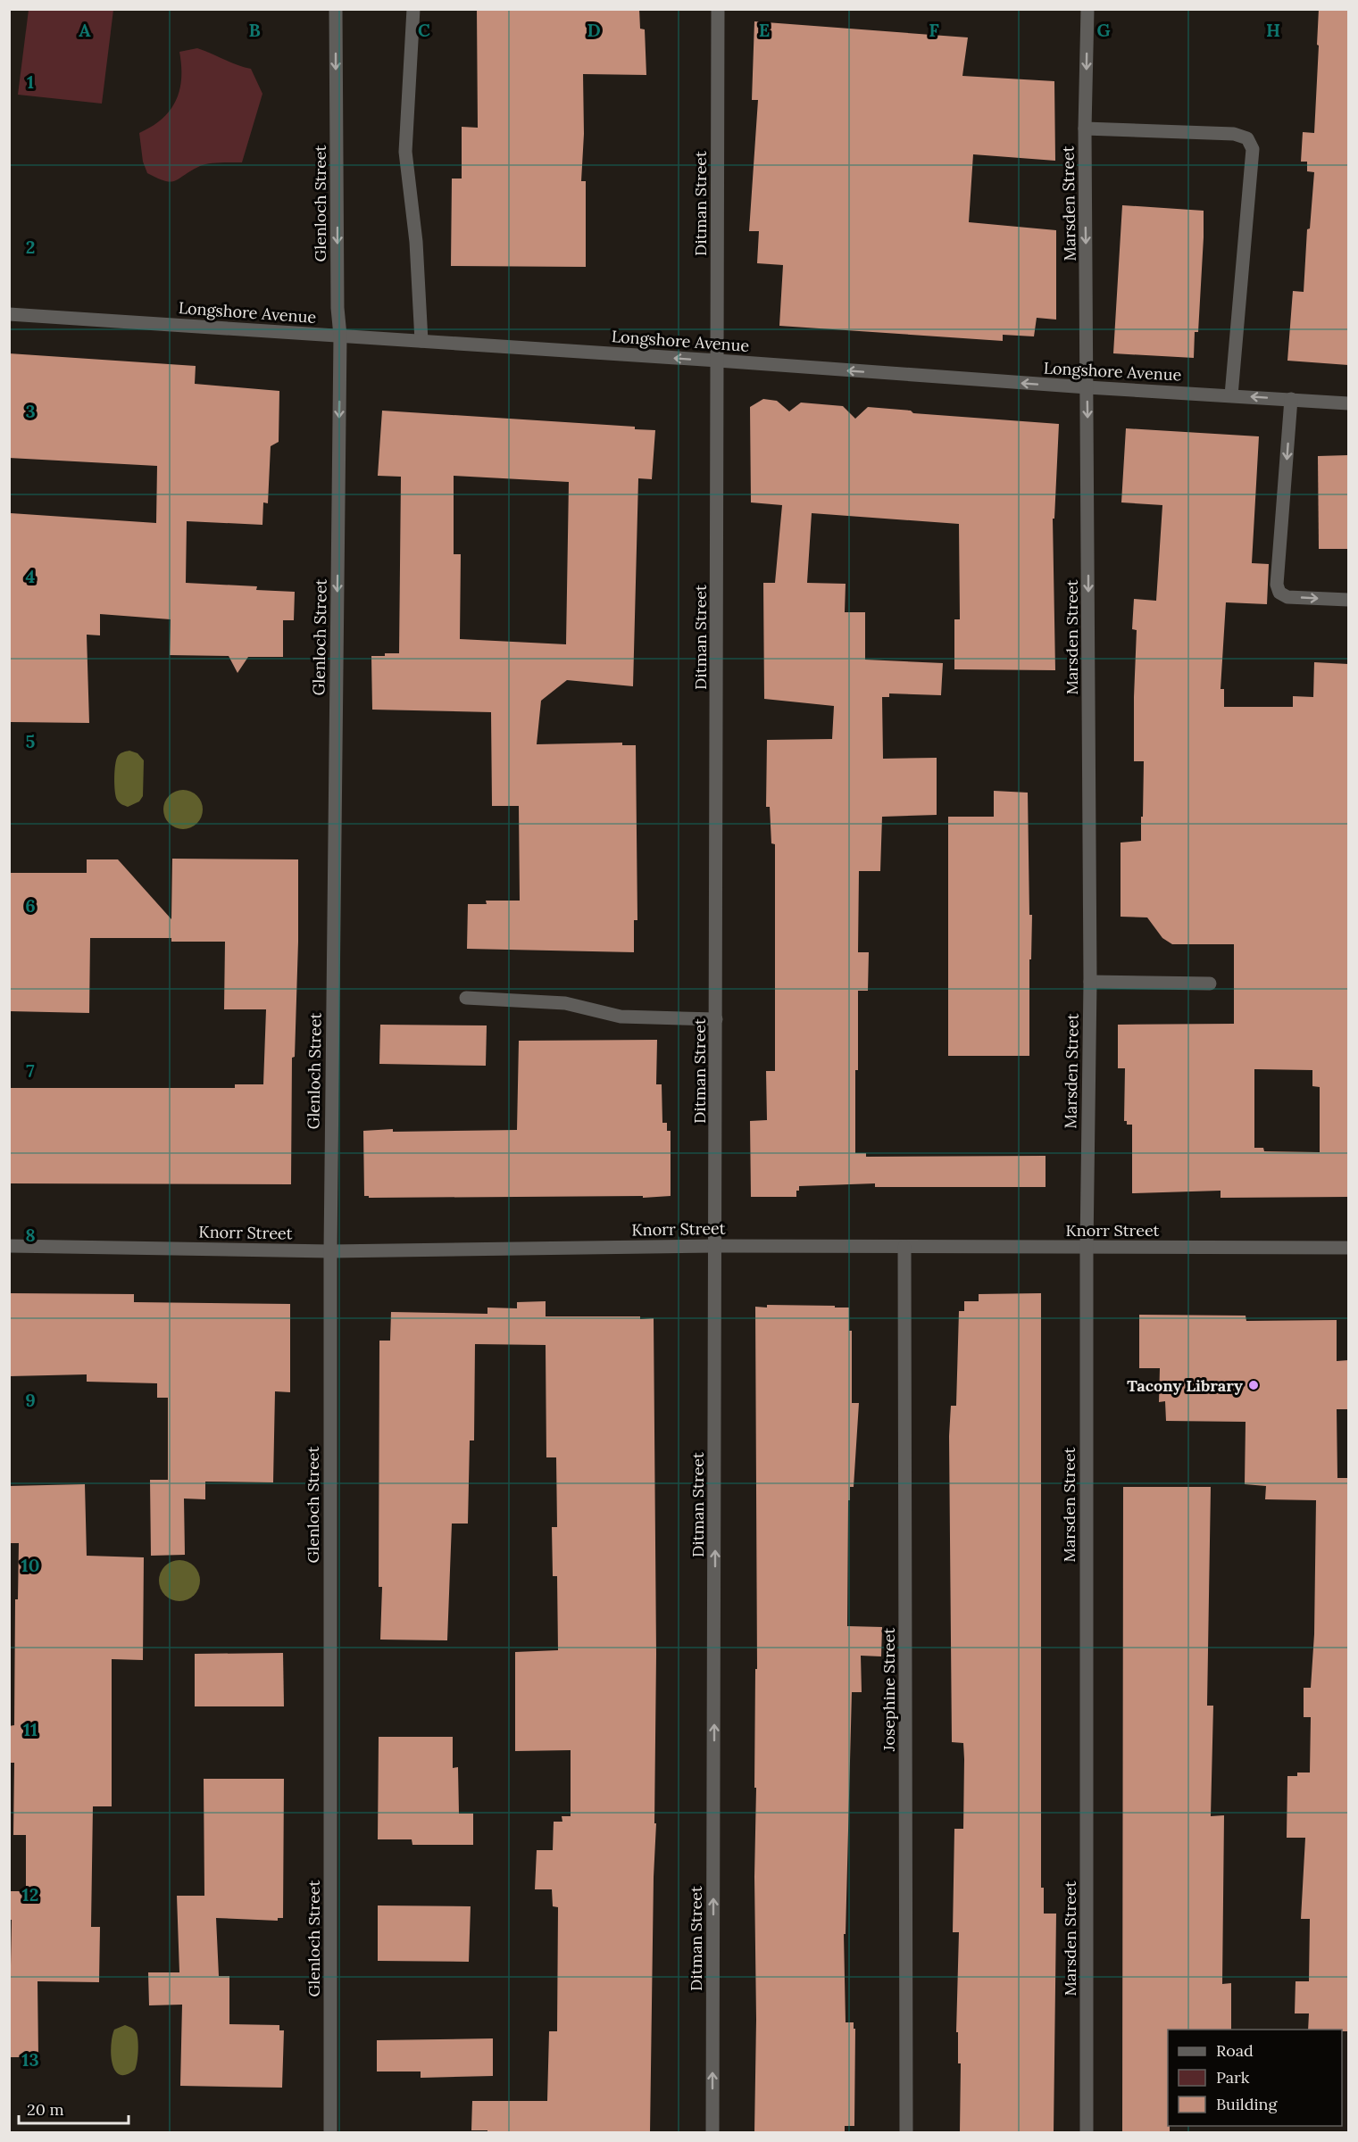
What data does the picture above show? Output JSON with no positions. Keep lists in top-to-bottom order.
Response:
{
  "streets": {
    "street": [
      "Glenloch Street",
      "Ditman Street",
      "Marsden Street",
      "Longshore Avenue",
      "Knorr Street",
      "Josephine Street"
    ]
  },
  "crossings": [
    ["Glenloch Street", "Longshore Avenue"],
    ["Glenloch Street", "Knorr Street"],
    ["Ditman Street", "Longshore Avenue"],
    ["Ditman Street", "Knorr Street"],
    ["Marsden Street", "Longshore Avenue"],
    ["Marsden Street", "Knorr Street"],
    ["Knorr Street", "Josephine Street"]
  ],
  "one_way": [
    "Glenloch Street",
    "Ditman Street",
    "Marsden Street",
    "Longshore Avenue"
  ],
  "places": ["Tacony Library"],
  "legend": ["Road", "Park", "Building"],
  "scale_bar": "20 m",
  "grid": {
    "columns": [
      "A",
      "B",
      "C",
      "D",
      "E",
      "F",
      "G",
      "H"
    ],
    "rows": [
      "1",
      "2",
      "3",
      "4",
      "5",
      "6",
      "7",
      "8",
      "9",
      "10",
      "11",
      "12",
      "13"
    ]
  }
}
